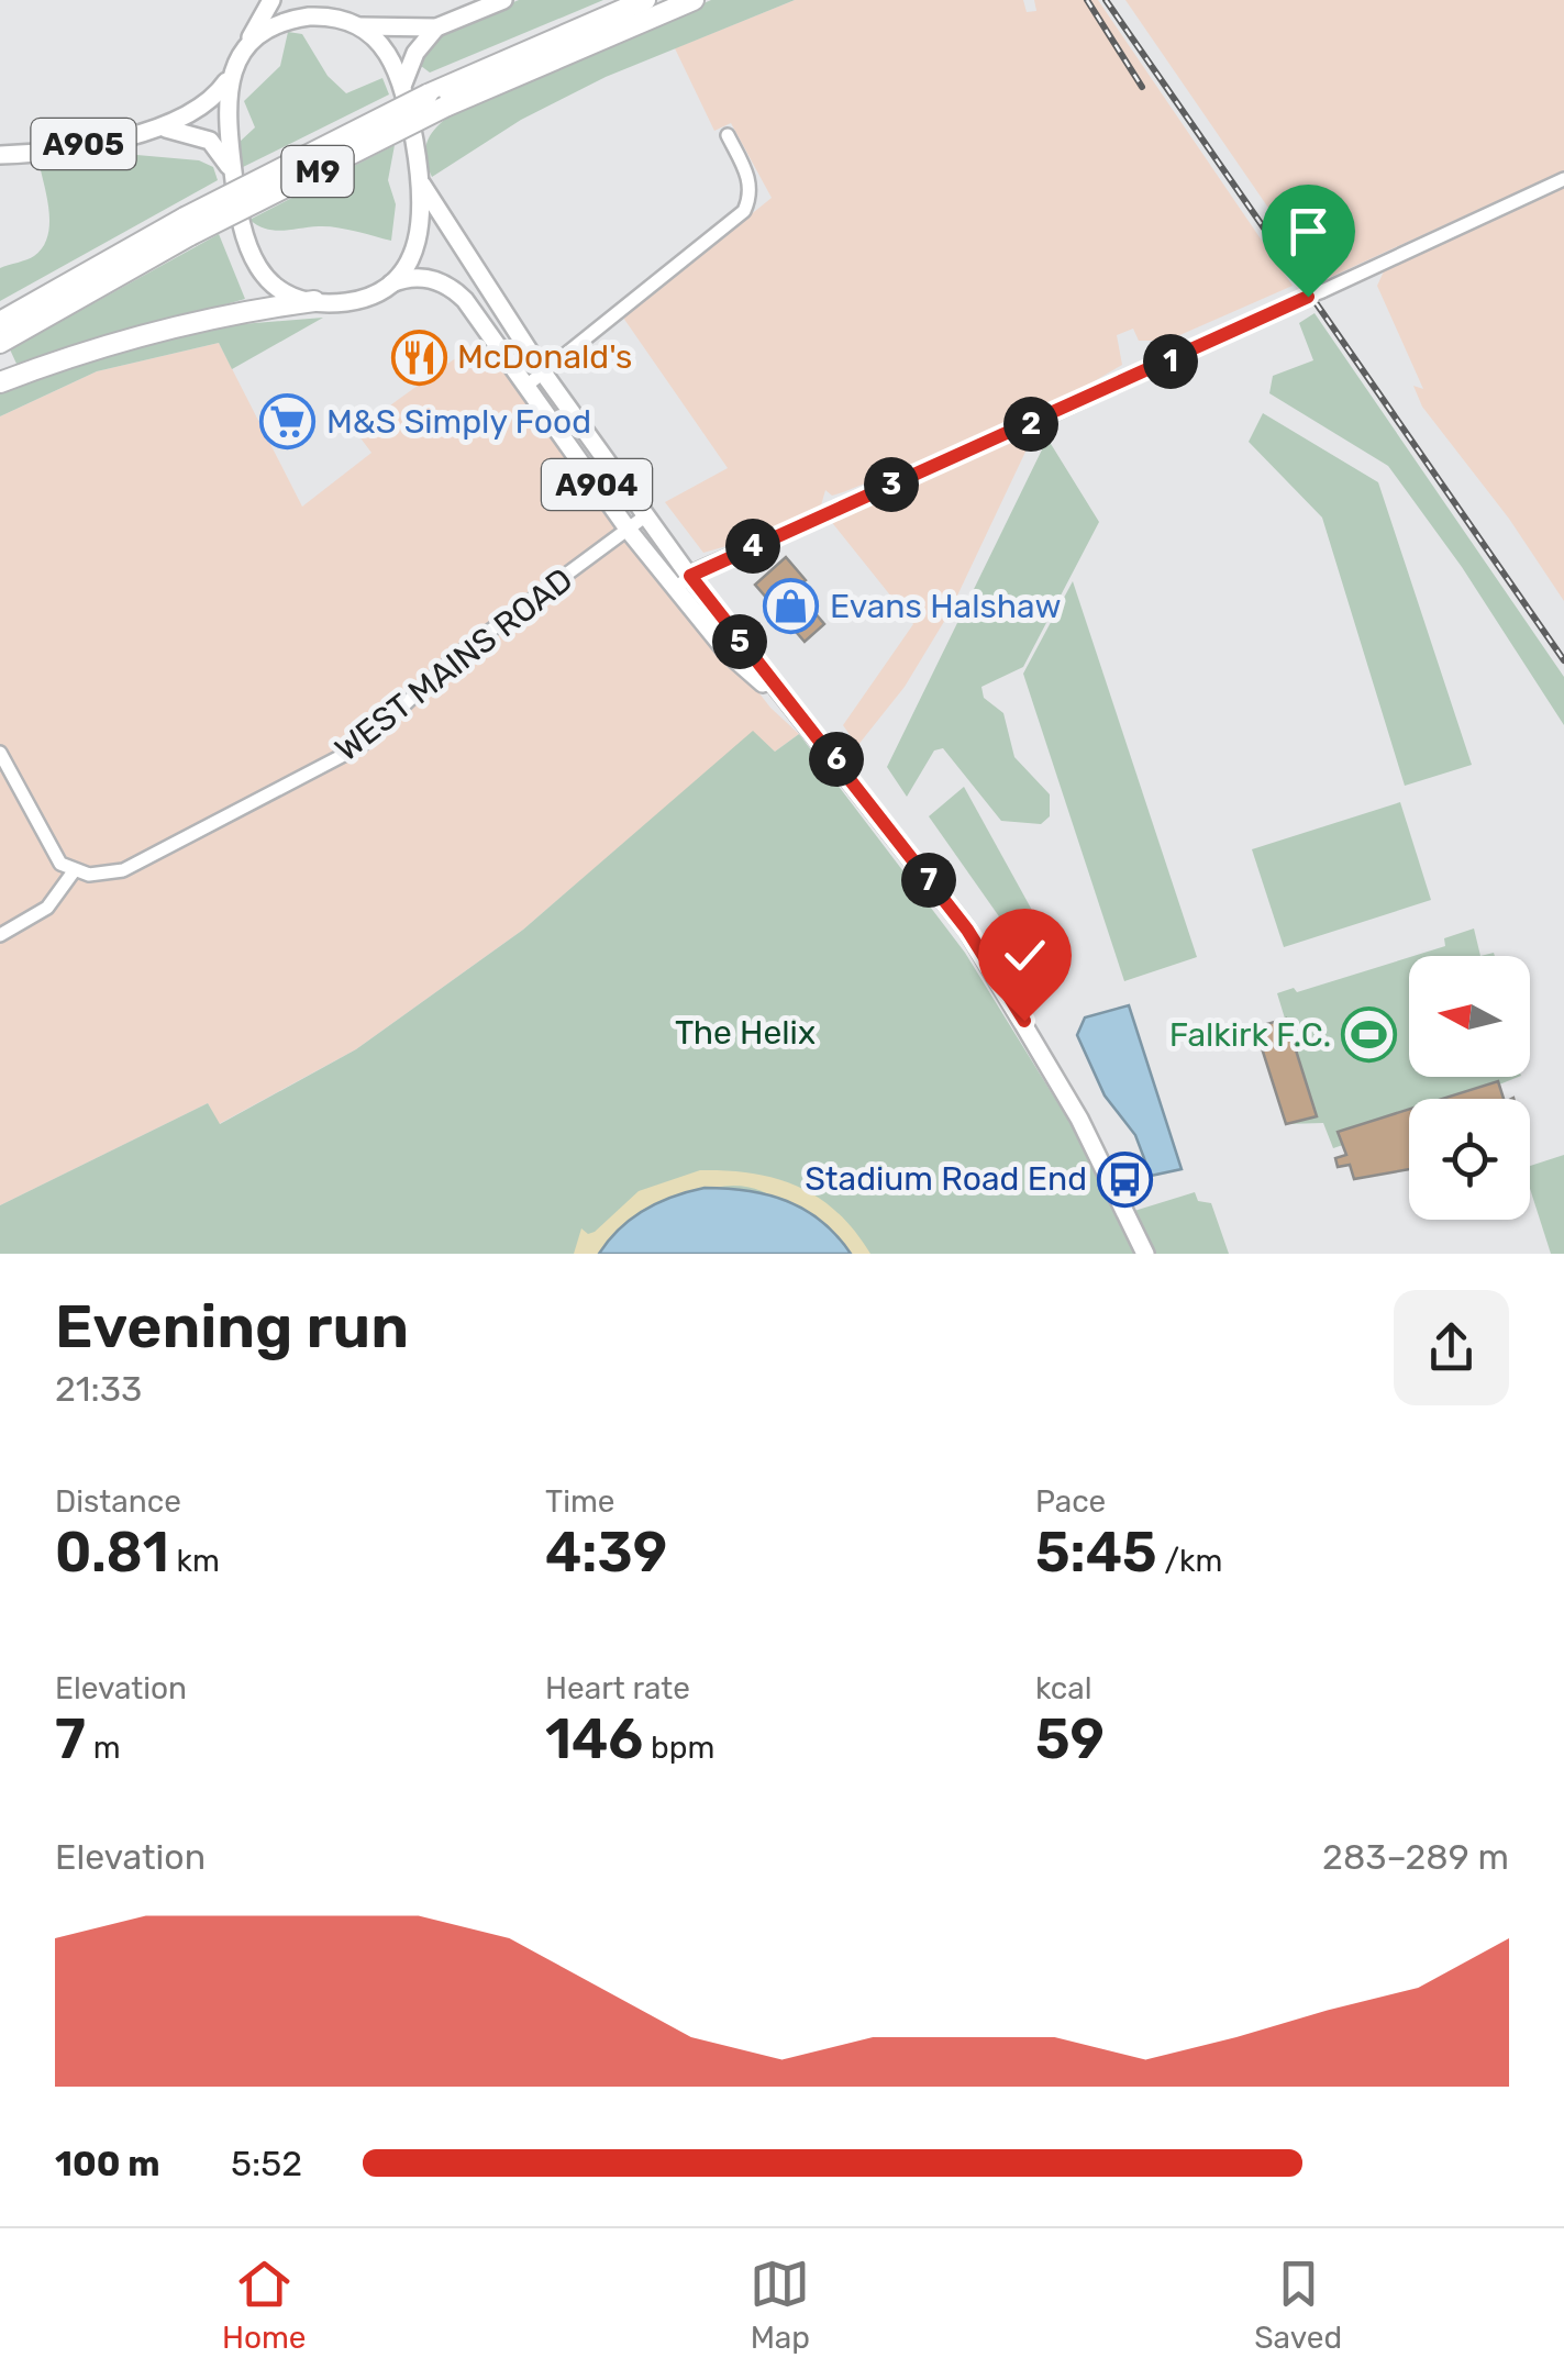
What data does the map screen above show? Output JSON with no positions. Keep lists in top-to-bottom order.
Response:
{
  "streets": {
    "highway": ["M9"],
    "main road": ["A905", "A904"],
    "street": ["WEST MAINS ROAD"]
  },
  "crossings": [
    ["A905", "A904"],
    ["A904", "WEST MAINS ROAD"]
  ],
  "parks": ["The Helix"],
  "places": {
    "restaurant": ["McDonald's"],
    "supermarket": ["M&S Simply Food"],
    "shop": ["Evans Halshaw"],
    "sports": ["Falkirk F.C."],
    "bus stop": ["Stadium Road End"]
  },
  "north": "left",
  "page": {
    "pins": [
      "1",
      "2",
      "3",
      "4",
      "5",
      "6",
      "7"
    ],
    "heading": ["Evening run", "21:33"],
    "stats": [
      ["Distance", "0.81 km"],
      ["Time", "4:39"],
      ["Pace", "5:45 /km"],
      ["Elevation", "7 m"],
      ["Heart rate", "146 bpm"],
      ["kcal", "59"]
    ],
    "chart": ["Elevation", "283–289 m"],
    "list": [
      {
        "name": "100 m",
        "note": "5:52"
      }
    ],
    "tabs": ["Home", "Map", "Saved"]
  }
}
